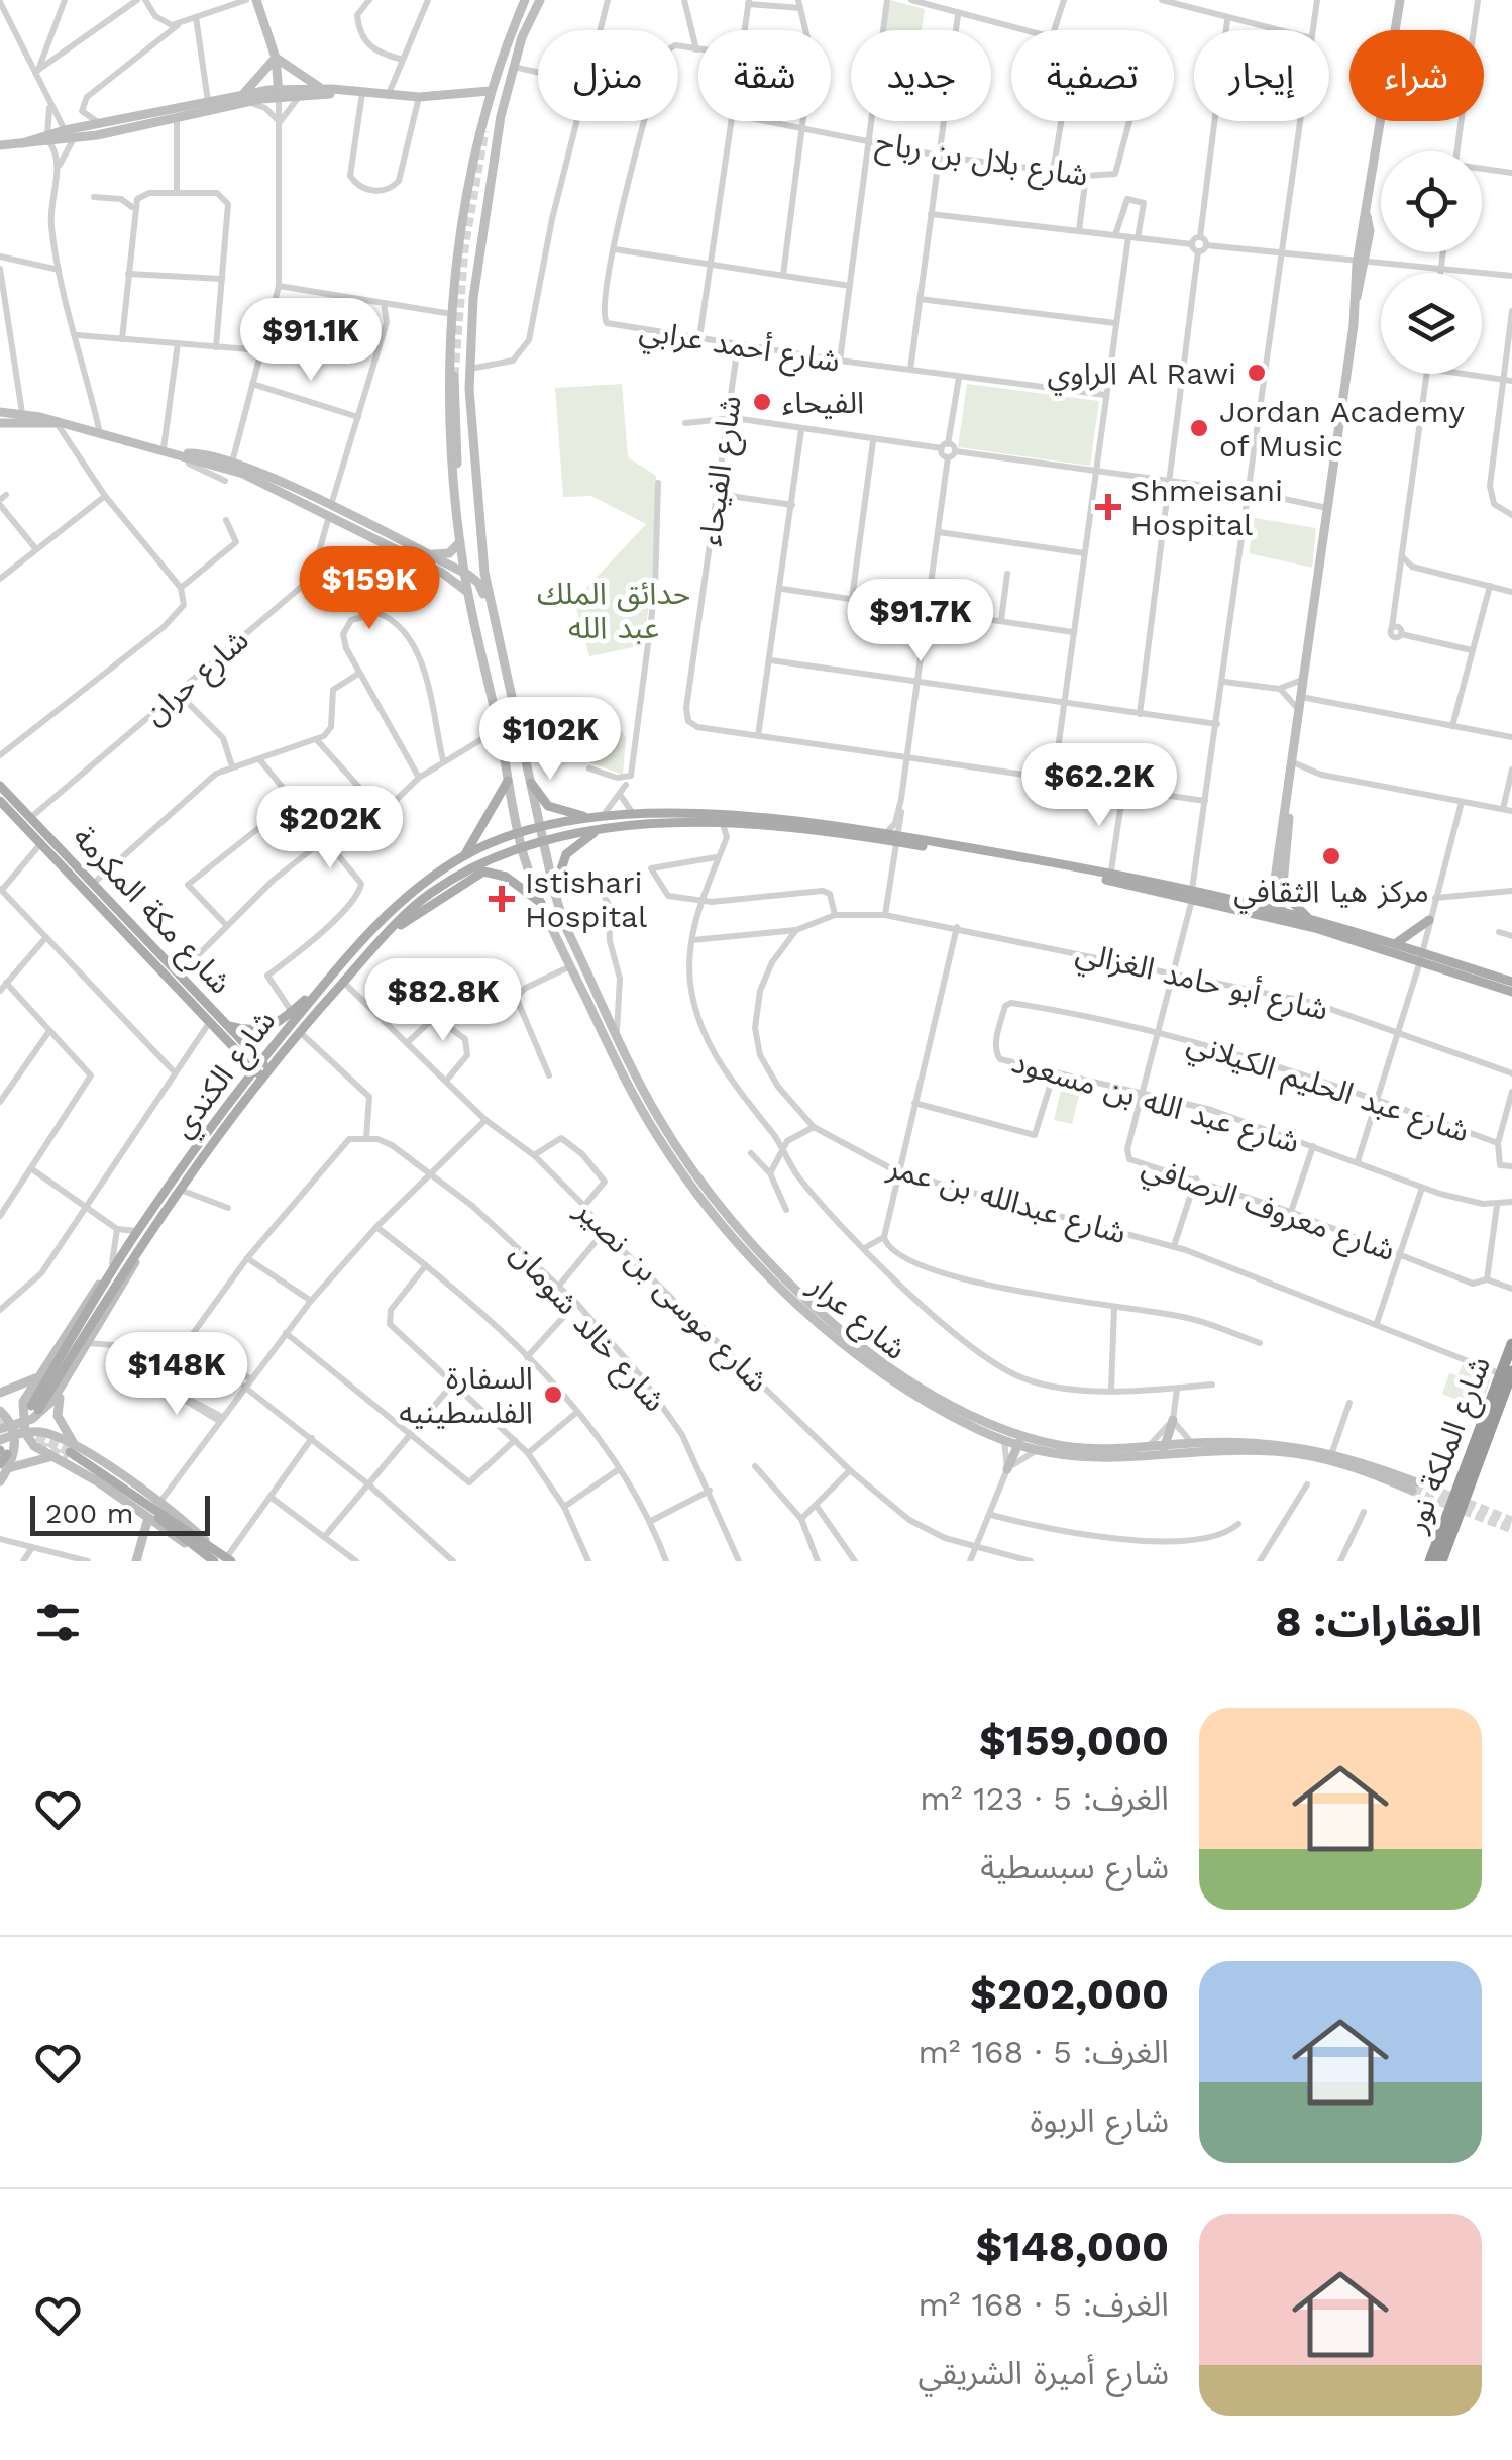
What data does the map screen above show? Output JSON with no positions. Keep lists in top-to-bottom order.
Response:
{
  "streets": {
    "highway": ["شارع الملكة نور"],
    "main road": ["شارع مكة المكرمة", "شارع الكندي", "شارع عرار"],
    "street": [
      "شارع بلال بن رباح",
      "شارع أحمد عرابي",
      "شارع الفيحاء",
      "شارع حران",
      "شارع أبو حامد الغزالي",
      "شارع عبد الحليم الكيلاني",
      "شارع عبد الله بن مسعود",
      "شارع عبدالله بن عمر",
      "شارع معروف الرصافي",
      "شارع موسى بن نصير",
      "شارع خالد شومان"
    ]
  },
  "crossings": [
    ["شارع أحمد عرابي", "شارع الفيحاء"],
    ["شارع حران", "شارع مكة المكرمة"],
    ["شارع مكة المكرمة", "شارع الكندي"],
    ["شارع أبو حامد الغزالي", "شارع معروف الرصافي"],
    ["شارع الكندي", "شارع موسى بن نصير"],
    ["شارع الكندي", "شارع عرار"],
    ["شارع عبد الحليم الكيلاني", "شارع عبد الله بن مسعود"],
    ["شارع عبد الحليم الكيلاني", "شارع معروف الرصافي"],
    ["شارع عبد الله بن مسعود", "شارع معروف الرصافي"],
    ["شارع عبدالله بن عمر", "شارع الملكة نور"]
  ],
  "parks": ["حدائق الملك عبد الله"],
  "places": {
    "other": [
      "الراوي Al Rawi",
      "الفيحاء",
      "Jordan Academy of Music",
      "مركز هيا الثقافي",
      "السفارة الفلسطينيه"
    ],
    "health": ["Shmeisani Hospital", "Istishari Hospital"]
  },
  "scale_bar": "200 m",
  "page": {
    "chip": [
      "شراء",
      "إيجار",
      "تصفية",
      "جديد",
      "شقة",
      "منزل"
    ],
    "price": [
      "$91.1K",
      "$159K",
      "$91.7K",
      "$102K",
      "$62.2K",
      "$202K",
      "$82.8K",
      "$148K"
    ],
    "scale": "200 m",
    "heading": "العقارات: 8",
    "list": [
      {
        "name": "$159,000",
        "note": "الغرف: 5 · 123 m² · شارع سبسطية"
      },
      {
        "name": "$202,000",
        "note": "الغرف: 5 · 168 m² · شارع الربوة"
      },
      {
        "name": "$148,000",
        "note": "الغرف: 5 · 168 m² · شارع أميرة الشريقي"
      }
    ]
  }
}
